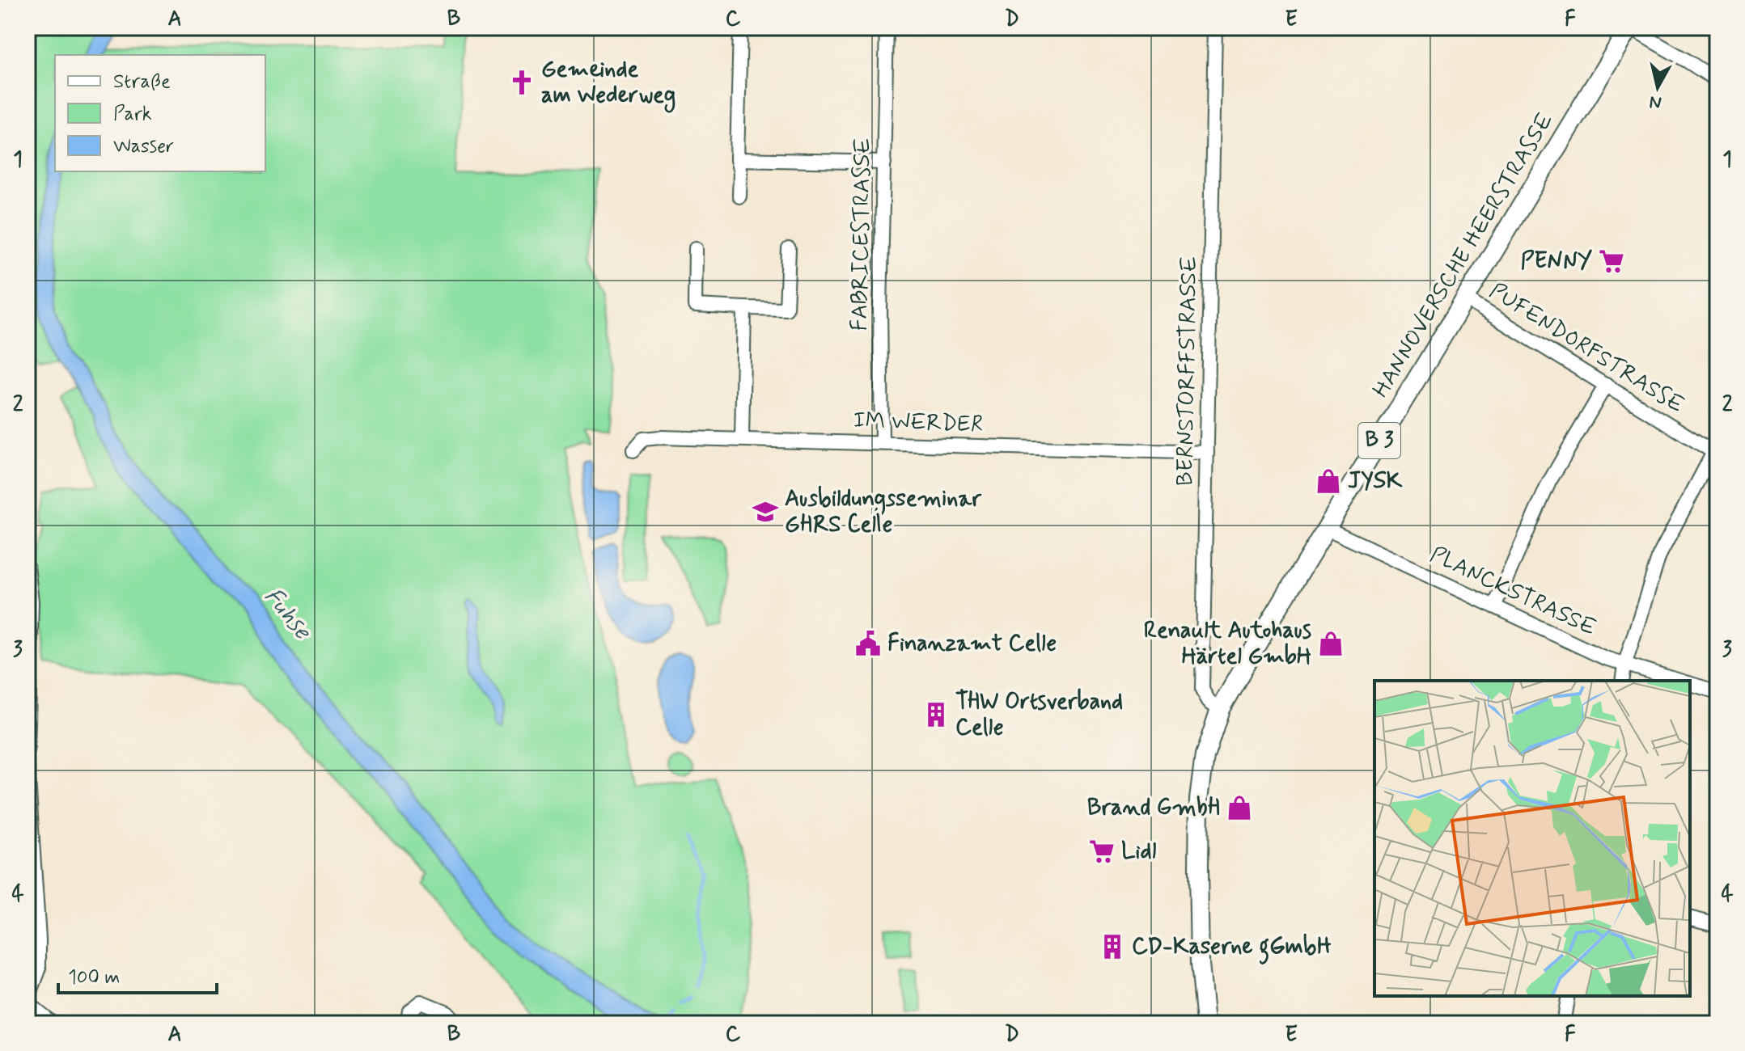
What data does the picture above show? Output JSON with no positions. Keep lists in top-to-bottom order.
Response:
{
  "streets": {
    "main road": ["HANNOVERSCHE HEERSTRASSE", "B 3"],
    "street": [
      "FABRICESTRASSE",
      "PUFENDORFSTRASSE",
      "BERNSTORFFSTRASSE",
      "IM WERDER",
      "PLANCKSTRASSE"
    ]
  },
  "crossings": [
    ["FABRICESTRASSE", "IM WERDER"],
    ["HANNOVERSCHE HEERSTRASSE", "PUFENDORFSTRASSE"],
    ["HANNOVERSCHE HEERSTRASSE", "BERNSTORFFSTRASSE"],
    ["HANNOVERSCHE HEERSTRASSE", "B 3"],
    ["HANNOVERSCHE HEERSTRASSE", "PLANCKSTRASSE"],
    ["BERNSTORFFSTRASSE", "IM WERDER"],
    ["BERNSTORFFSTRASSE", "B 3"]
  ],
  "water": ["Fuhse"],
  "places": {
    "church": ["Gemeinde am Wederweg"],
    "supermarket": ["PENNY", "Lidl"],
    "shop": ["JYSK", "Renault Autohaus Härtel GmbH", "Brand GmbH"],
    "school or university": ["Ausbildungsseminar GHRS Celle"],
    "public building": ["Finanzamt Celle"],
    "building": ["THW Ortsverband Celle", "CD-Kaserne gGmbH"]
  },
  "legend": ["Straße", "Park", "Wasser"],
  "scale_bar": "100 m",
  "north": "bottom",
  "grid": {
    "columns": [
      "A",
      "B",
      "C",
      "D",
      "E",
      "F"
    ],
    "rows": [
      "1",
      "2",
      "3",
      "4"
    ]
  }
}
